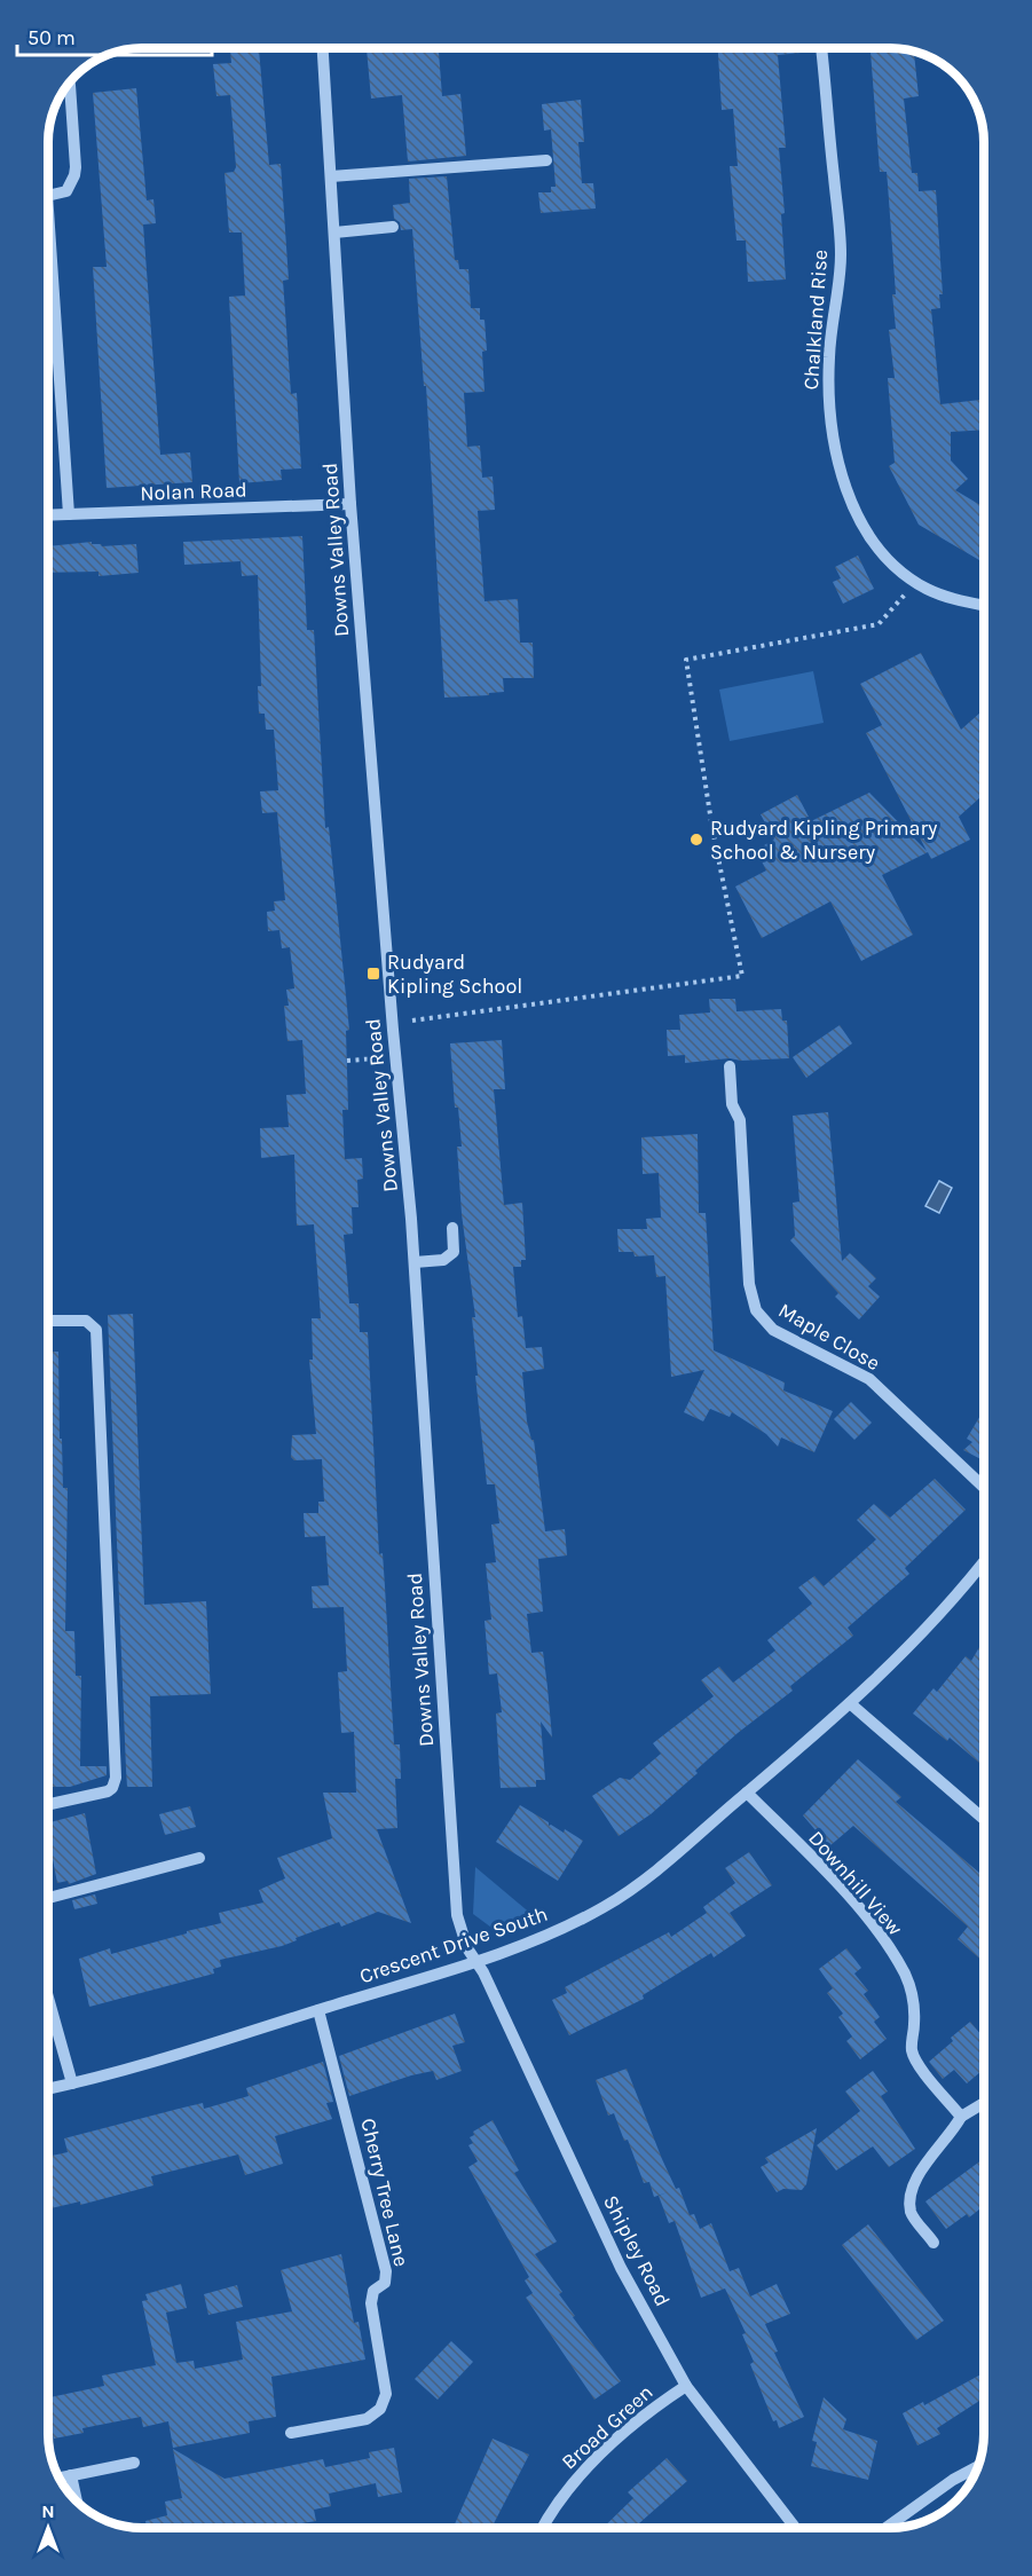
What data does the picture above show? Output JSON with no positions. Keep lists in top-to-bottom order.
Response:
{
  "streets": {
    "street": [
      "Chalkland Rise",
      "Nolan Road",
      "Downs Valley Road",
      "Maple Close",
      "Downhill View",
      "Crescent Drive South",
      "Cherry Tree Lane",
      "Shipley Road",
      "Broad Green"
    ]
  },
  "crossings": [
    ["Nolan Road", "Downs Valley Road"],
    ["Downs Valley Road", "Crescent Drive South"],
    ["Downs Valley Road", "Shipley Road"],
    ["Downhill View", "Crescent Drive South"],
    ["Crescent Drive South", "Cherry Tree Lane"],
    ["Crescent Drive South", "Shipley Road"],
    ["Shipley Road", "Broad Green"]
  ],
  "places": {
    "other": ["Rudyard Kipling Primary School & Nursery"],
    "transit": ["Rudyard Kipling School"]
  },
  "scale_bar": "50 m",
  "north": "top"
}
